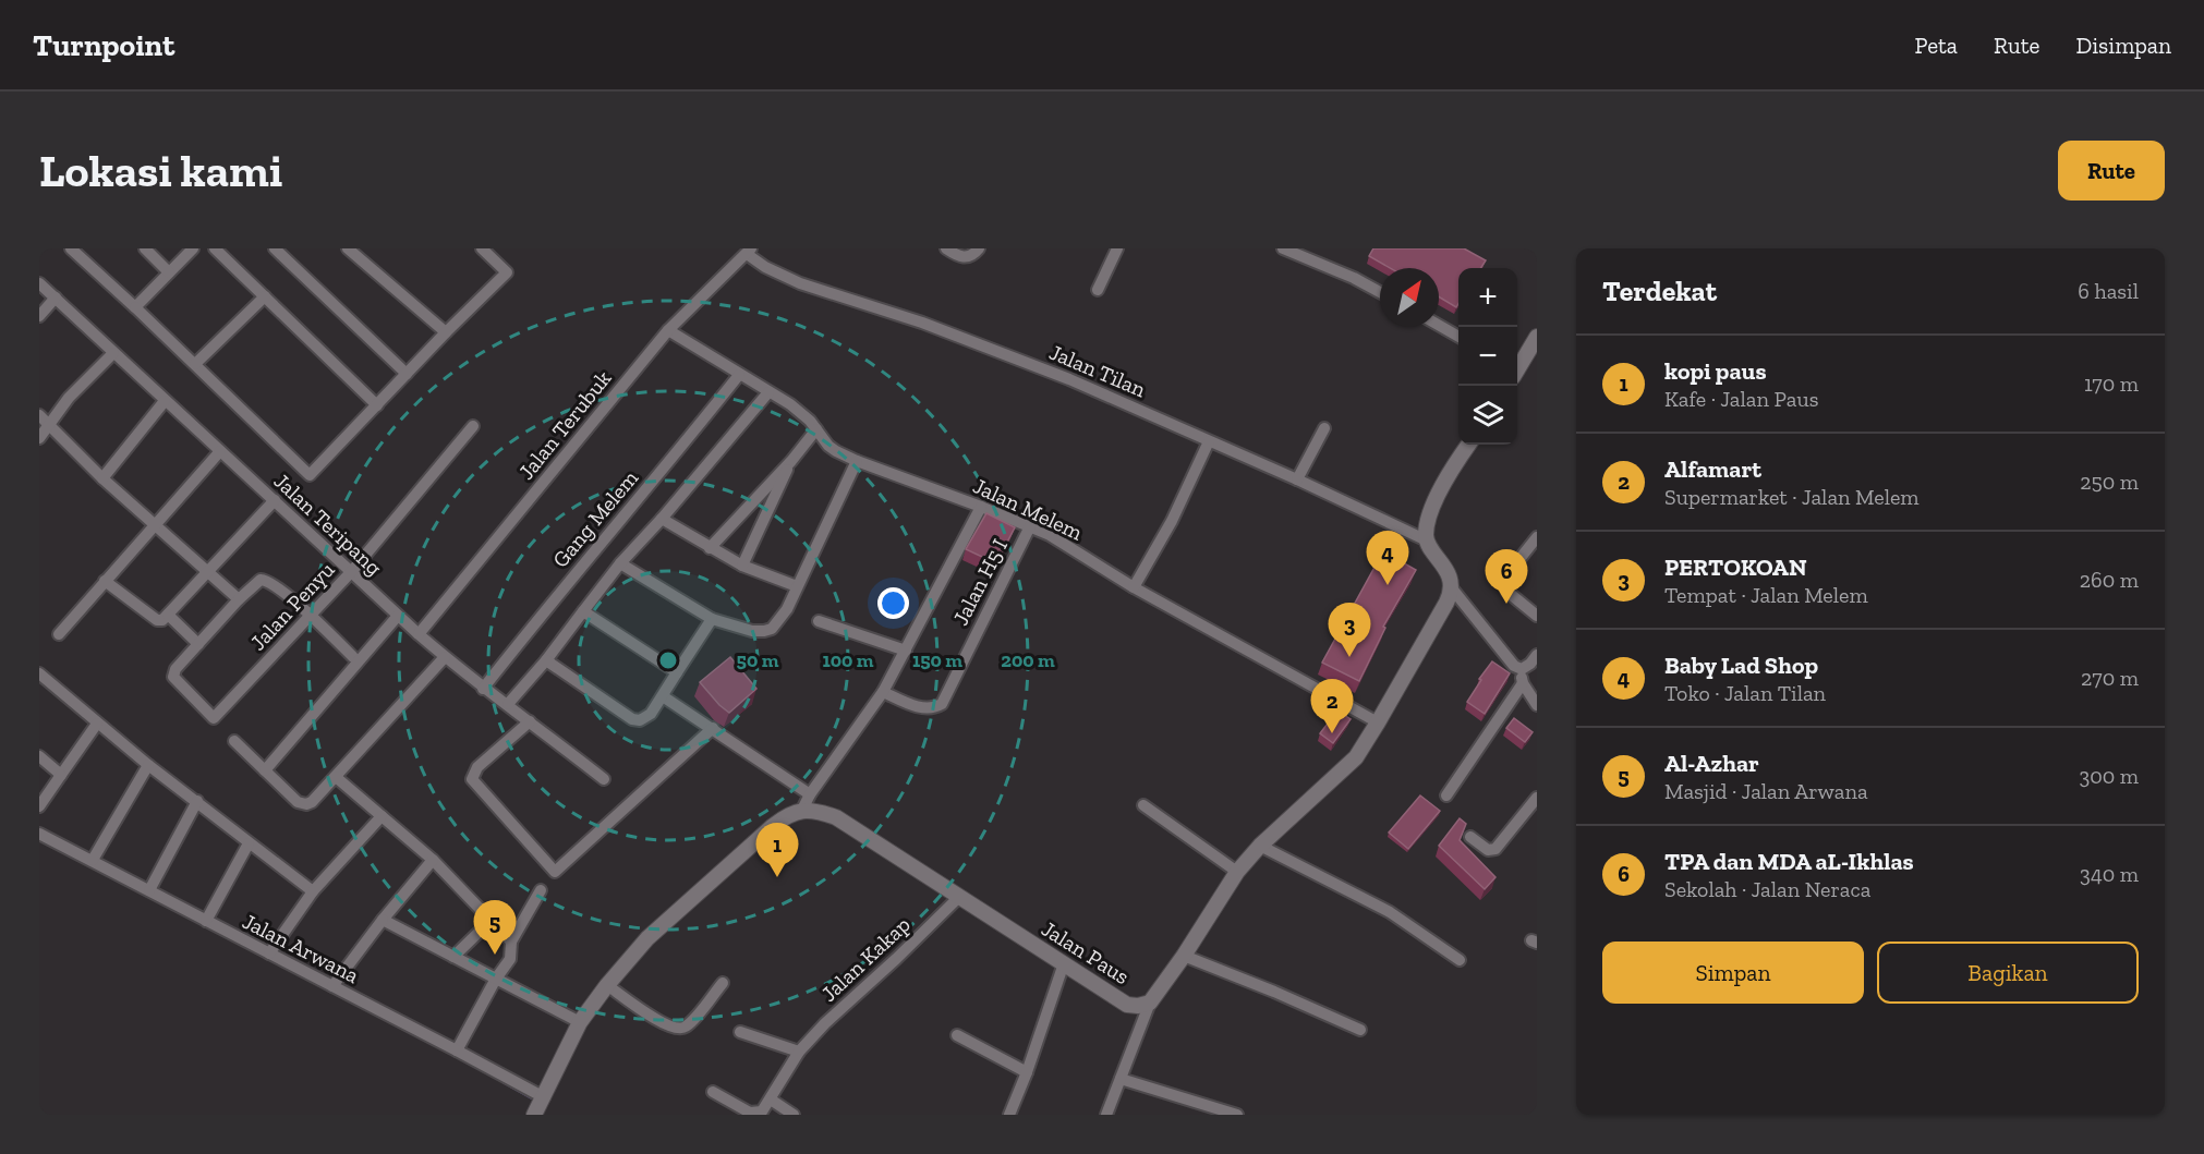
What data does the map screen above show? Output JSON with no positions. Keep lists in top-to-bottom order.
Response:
{
  "streets": {
    "main road": ["Jalan Paus"],
    "street": [
      "Jalan Tilan",
      "Jalan Terubuk",
      "Jalan Melem",
      "Gang Melem",
      "Jalan Teripang",
      "Jalan H5 I",
      "Jalan Penyu",
      "Jalan Arwana",
      "Jalan Kakap"
    ]
  },
  "crossings": [
    ["Jalan Tilan", "Jalan Terubuk"],
    ["Jalan Terubuk", "Jalan Melem"],
    ["Jalan Terubuk", "Jalan Teripang"],
    ["Jalan Melem", "Gang Melem"],
    ["Jalan Melem", "Jalan H5 I"],
    ["Jalan Melem", "Jalan Paus"],
    ["Gang Melem", "Jalan Teripang"],
    ["Jalan Teripang", "Jalan Penyu"],
    ["Jalan Paus", "Jalan Kakap"]
  ],
  "north": "top right",
  "page": {
    "header": "Turnpoint",
    "nav": ["Peta", "Rute", "Disimpan"],
    "buttons": [
      "Rute",
      ["Simpan", "Bagikan"]
    ],
    "title": "Lokasi kami",
    "heading": ["Terdekat", "6 hasil"],
    "map_buttons": ["+", "−"],
    "list": [
      {
        "mark": "1",
        "name": "kopi paus",
        "note": "Kafe · Jalan Paus",
        "value": "170 m"
      },
      {
        "mark": "2",
        "name": "Alfamart",
        "note": "Supermarket · Jalan Melem",
        "value": "250 m"
      },
      {
        "mark": "3",
        "name": "PERTOKOAN",
        "note": "Tempat · Jalan Melem",
        "value": "260 m"
      },
      {
        "mark": "4",
        "name": "Baby Lad Shop",
        "note": "Toko · Jalan Tilan",
        "value": "270 m"
      },
      {
        "mark": "5",
        "name": "Al-Azhar",
        "note": "Masjid · Jalan Arwana",
        "value": "300 m"
      },
      {
        "mark": "6",
        "name": "TPA dan MDA aL-Ikhlas",
        "note": "Sekolah · Jalan Neraca",
        "value": "340 m"
      }
    ],
    "pins": [
      "4",
      "6",
      "3",
      "2",
      "1",
      "5"
    ]
  },
  "rings": [
    "50 m",
    "100 m",
    "150 m",
    "200 m"
  ]
}
